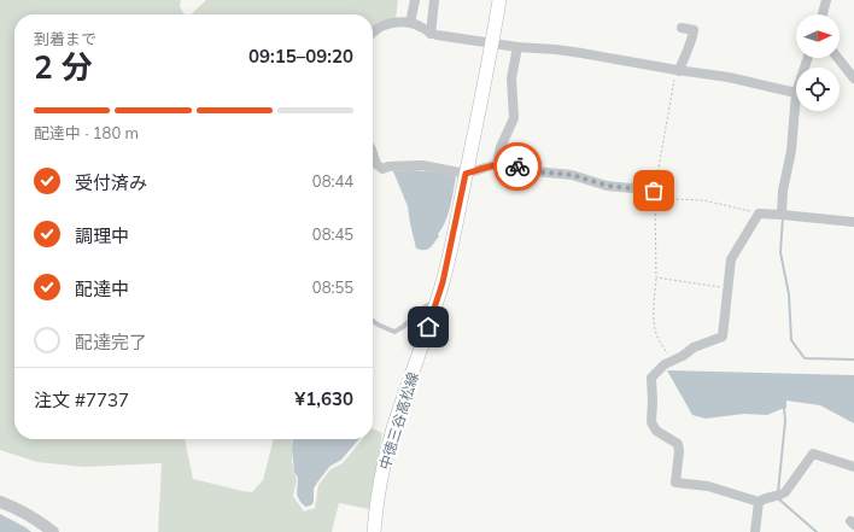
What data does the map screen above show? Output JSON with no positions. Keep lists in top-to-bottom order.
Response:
{
  "streets": {
    "main road": ["中徳三谷高松線"]
  },
  "north": "right",
  "page": {
    "heading": ["2 分", "到着まで", "09:15–09:20"],
    "panel": ["注文 #7737", "¥1,630"],
    "bar": "配達中 · 180 m",
    "list": [
      ["受付済み", "08:44"],
      ["調理中", "08:45"],
      ["配達中", "08:55"],
      "配達完了"
    ]
  }
}
